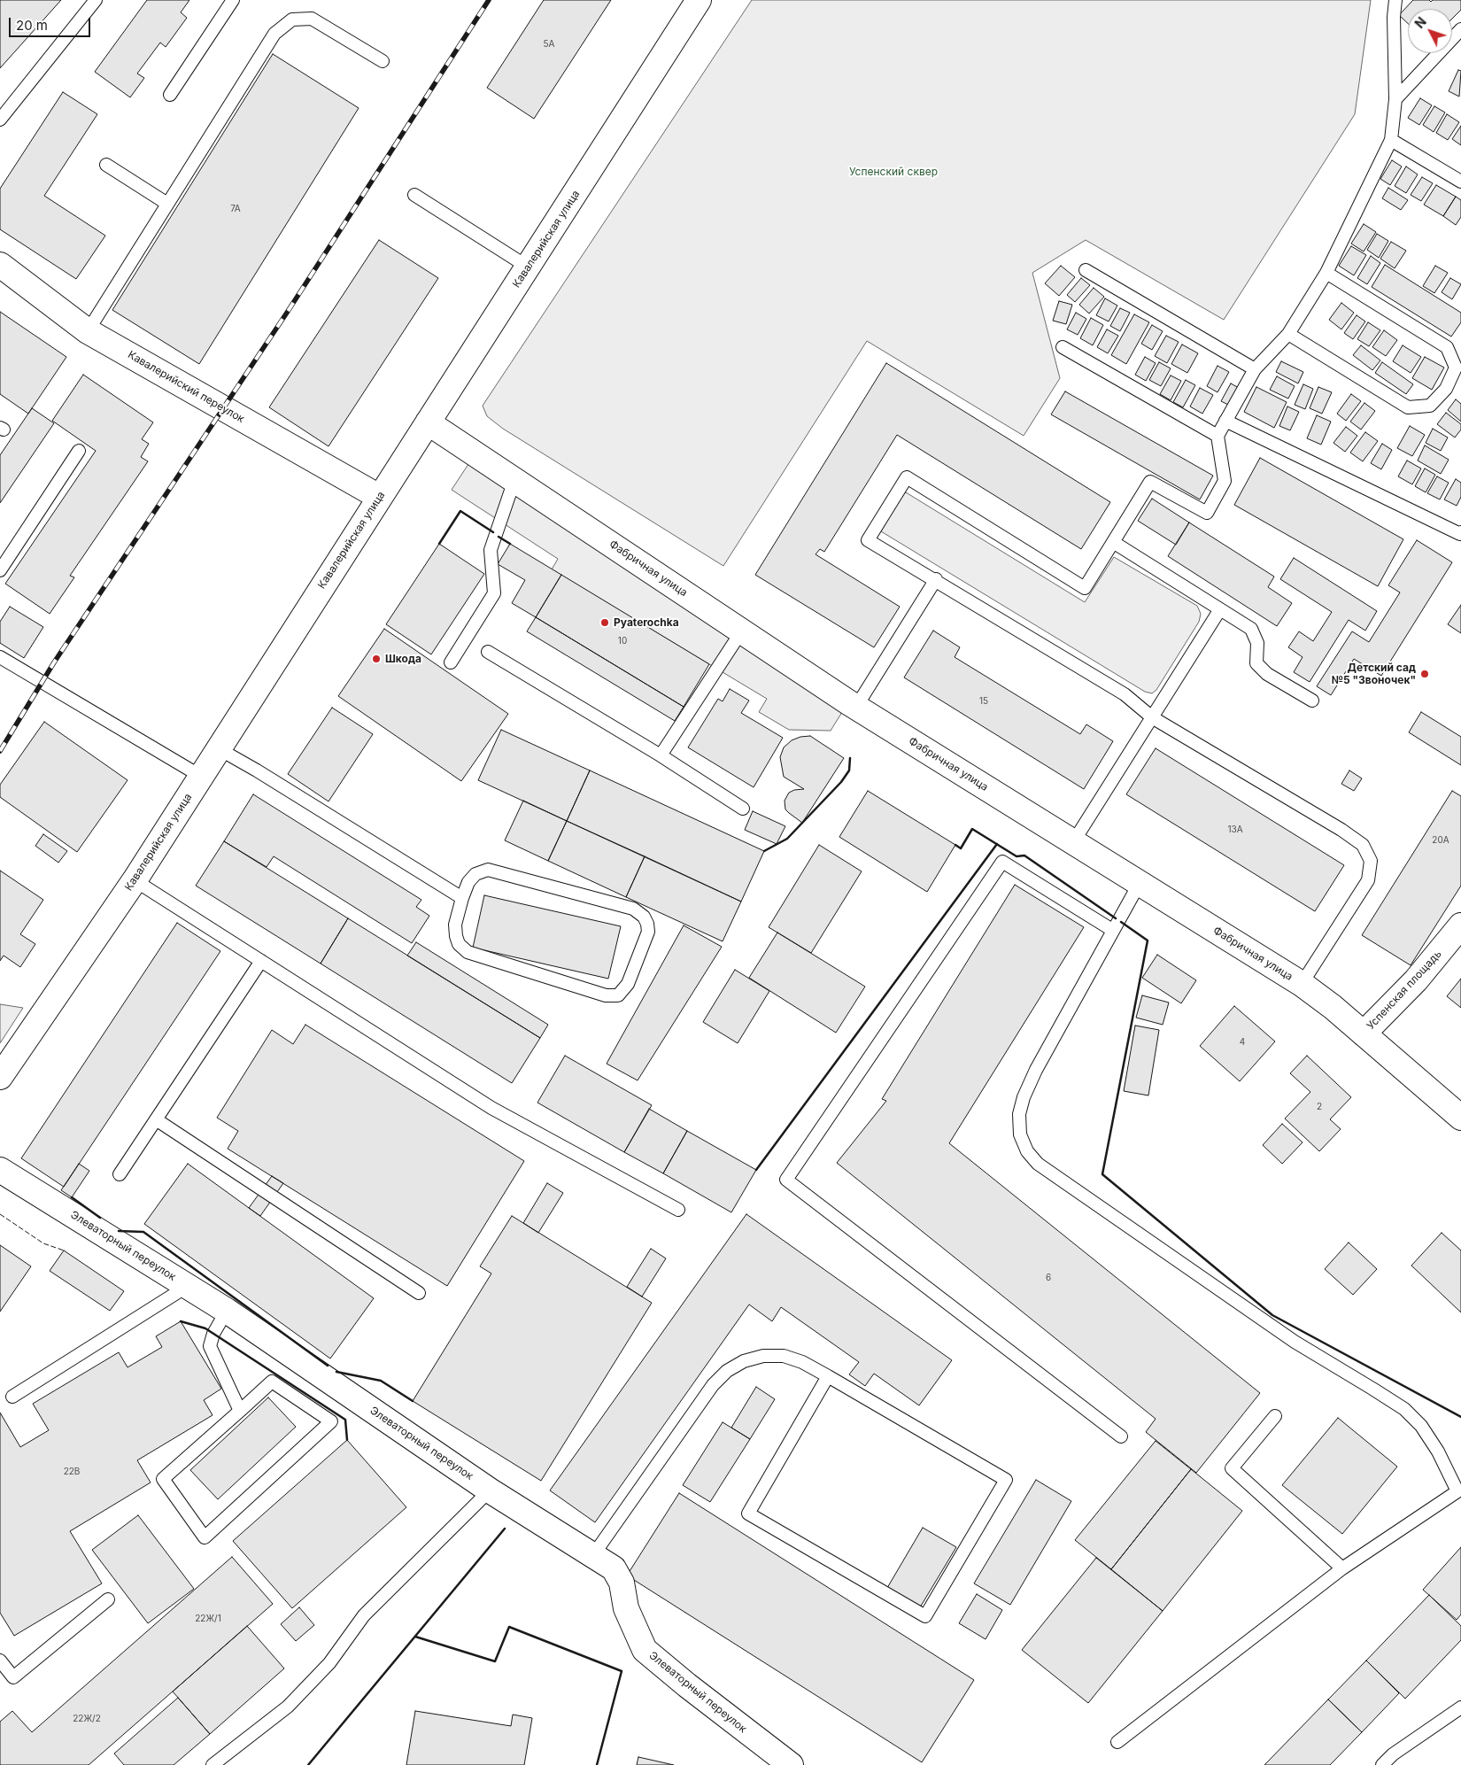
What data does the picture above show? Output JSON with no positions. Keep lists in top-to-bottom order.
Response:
{
  "streets": {
    "street": [
      "Кавалерийская улица",
      "Кавалерийский переулок",
      "Фабричная улица",
      "Успенская площадь",
      "Элеваторный переулок"
    ]
  },
  "crossings": [
    ["Кавалерийская улица", "Кавалерийский переулок"],
    ["Кавалерийская улица", "Фабричная улица"],
    ["Фабричная улица", "Успенская площадь"]
  ],
  "parks": ["Успенский сквер"],
  "places": ["Pyaterochka", "Шкода", "Детский сад №5 \"Звоночек\""],
  "house_numbers": [
    "5А",
    "7А",
    "10",
    "15",
    "13А",
    "20А",
    "4",
    "2",
    "6",
    "22В",
    "22Ж/1",
    "22Ж/2"
  ],
  "scale_bar": "20 m",
  "north": "top left"
}
